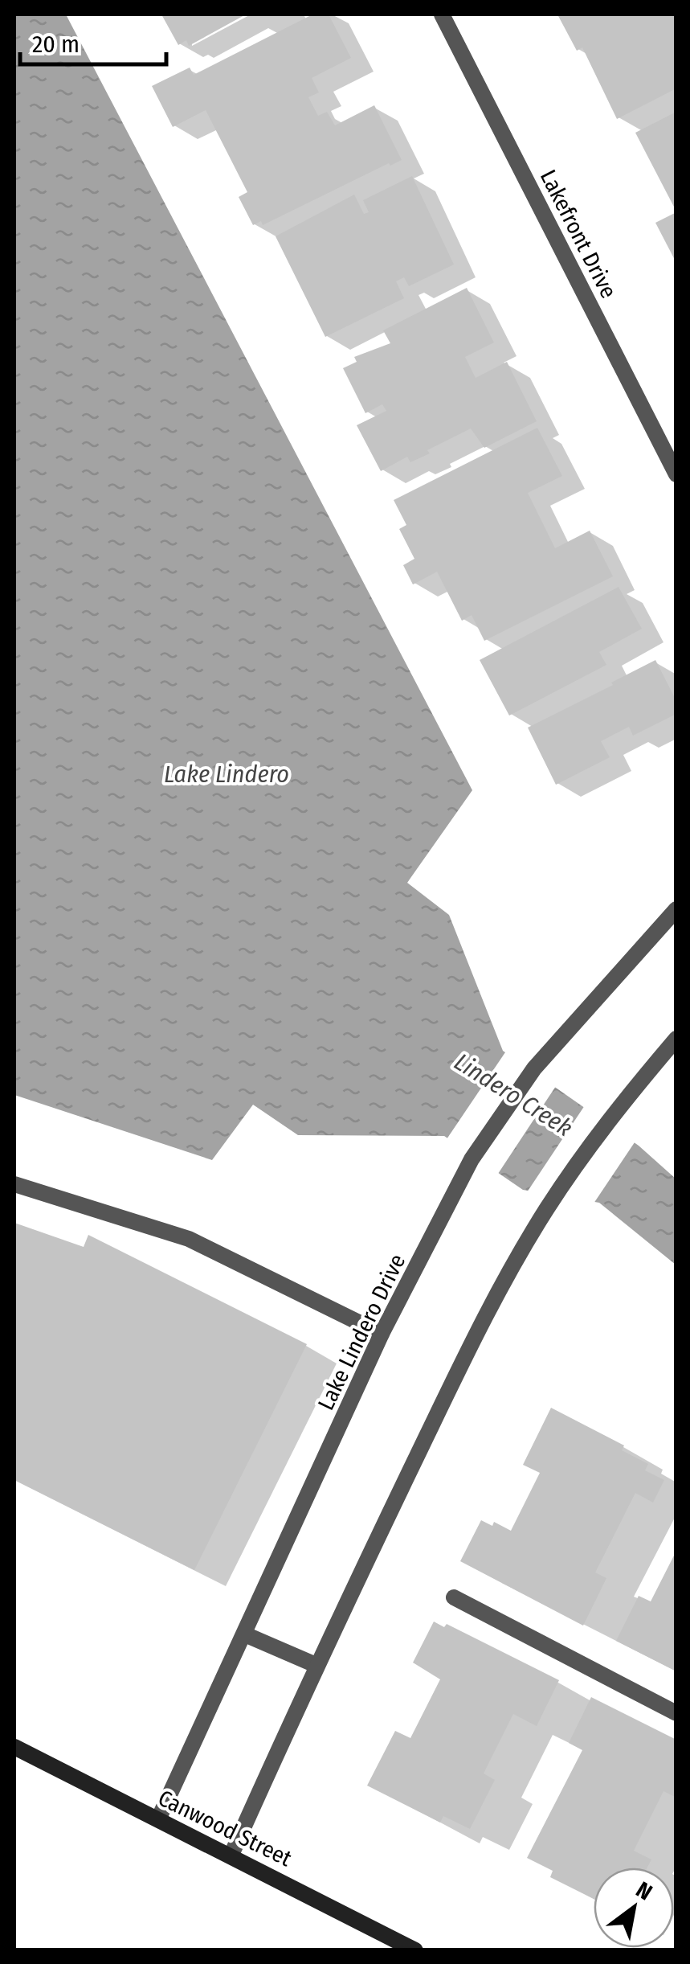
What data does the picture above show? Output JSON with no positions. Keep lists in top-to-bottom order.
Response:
{
  "streets": {
    "street": ["Lakefront Drive", "Lake Lindero Drive", "Canwood Street"]
  },
  "crossings": [
    ["Lake Lindero Drive", "Canwood Street"]
  ],
  "water": ["Lake Lindero", "Lindero Creek"],
  "scale_bar": "20 m",
  "north": "top right"
}
